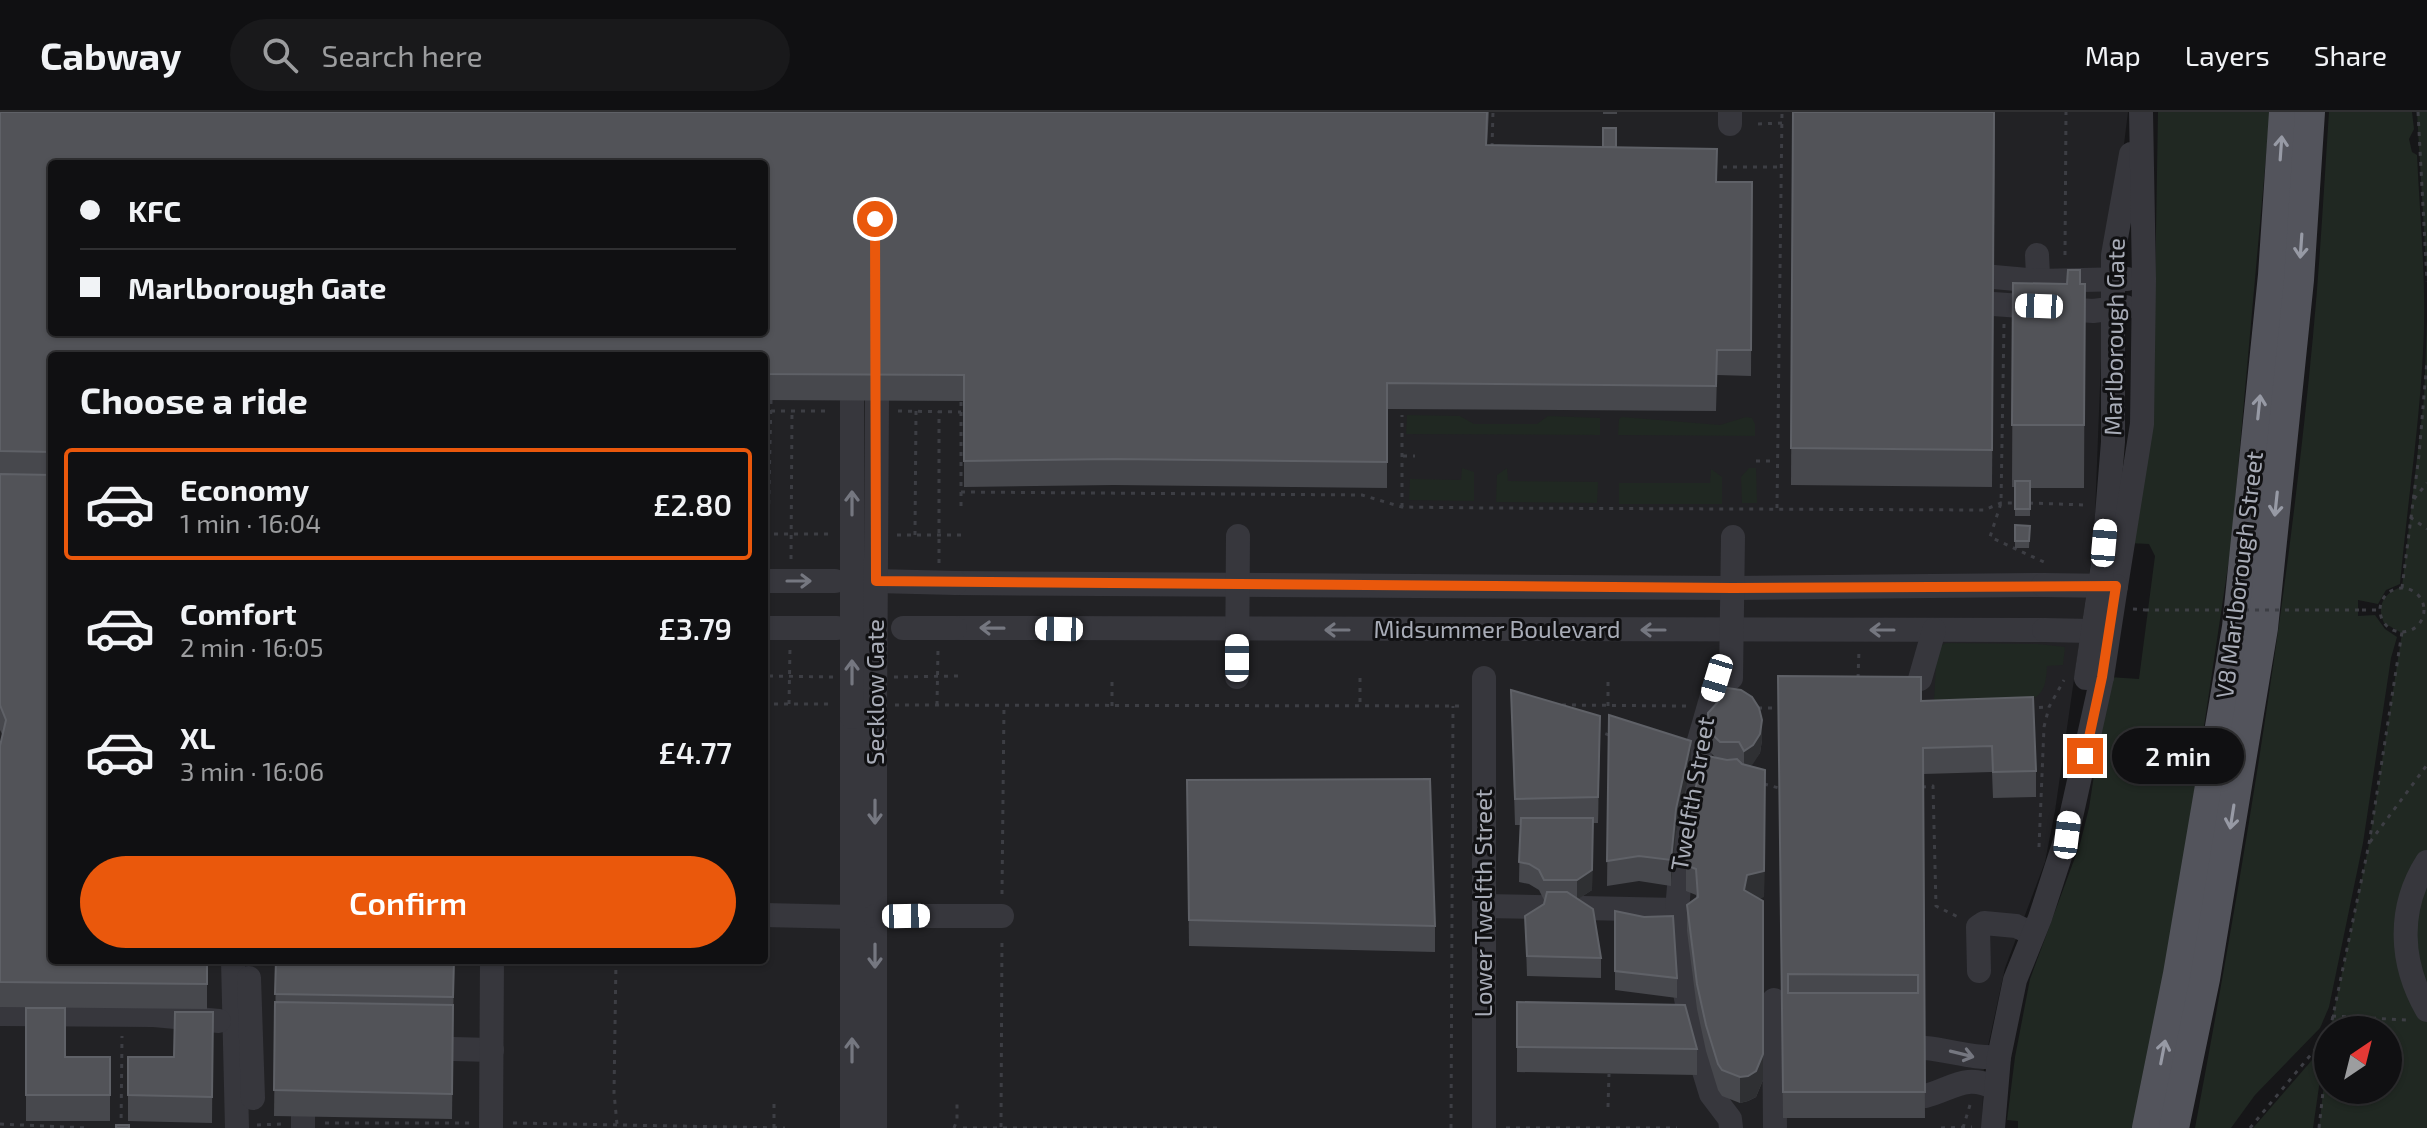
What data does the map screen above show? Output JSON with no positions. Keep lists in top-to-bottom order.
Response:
{
  "streets": {
    "main road": ["V8 Marlborough Street"],
    "street": [
      "Marlborough Gate",
      "Midsummer Boulevard",
      "Secklow Gate",
      "Twelfth Street",
      "Lower Twelfth Street"
    ]
  },
  "crossings": [
    ["Marlborough Gate", "Midsummer Boulevard"],
    ["Midsummer Boulevard", "Secklow Gate"],
    ["Midsummer Boulevard", "Twelfth Street"]
  ],
  "north": "top right",
  "page": {
    "header": "Cabway",
    "search": "Search here",
    "nav": ["Map", "Layers", "Share"],
    "banner": ["KFC", "Marlborough Gate"],
    "heading": "Choose a ride",
    "list": [
      {
        "name": "Economy",
        "note": "1 min · 16:04",
        "value": "£2.80"
      },
      {
        "name": "Comfort",
        "note": "2 min · 16:05",
        "value": "£3.79"
      },
      {
        "name": "XL",
        "note": "3 min · 16:06",
        "value": "£4.77"
      }
    ],
    "bubble": "2 min",
    "buttons": "Confirm"
  }
}
